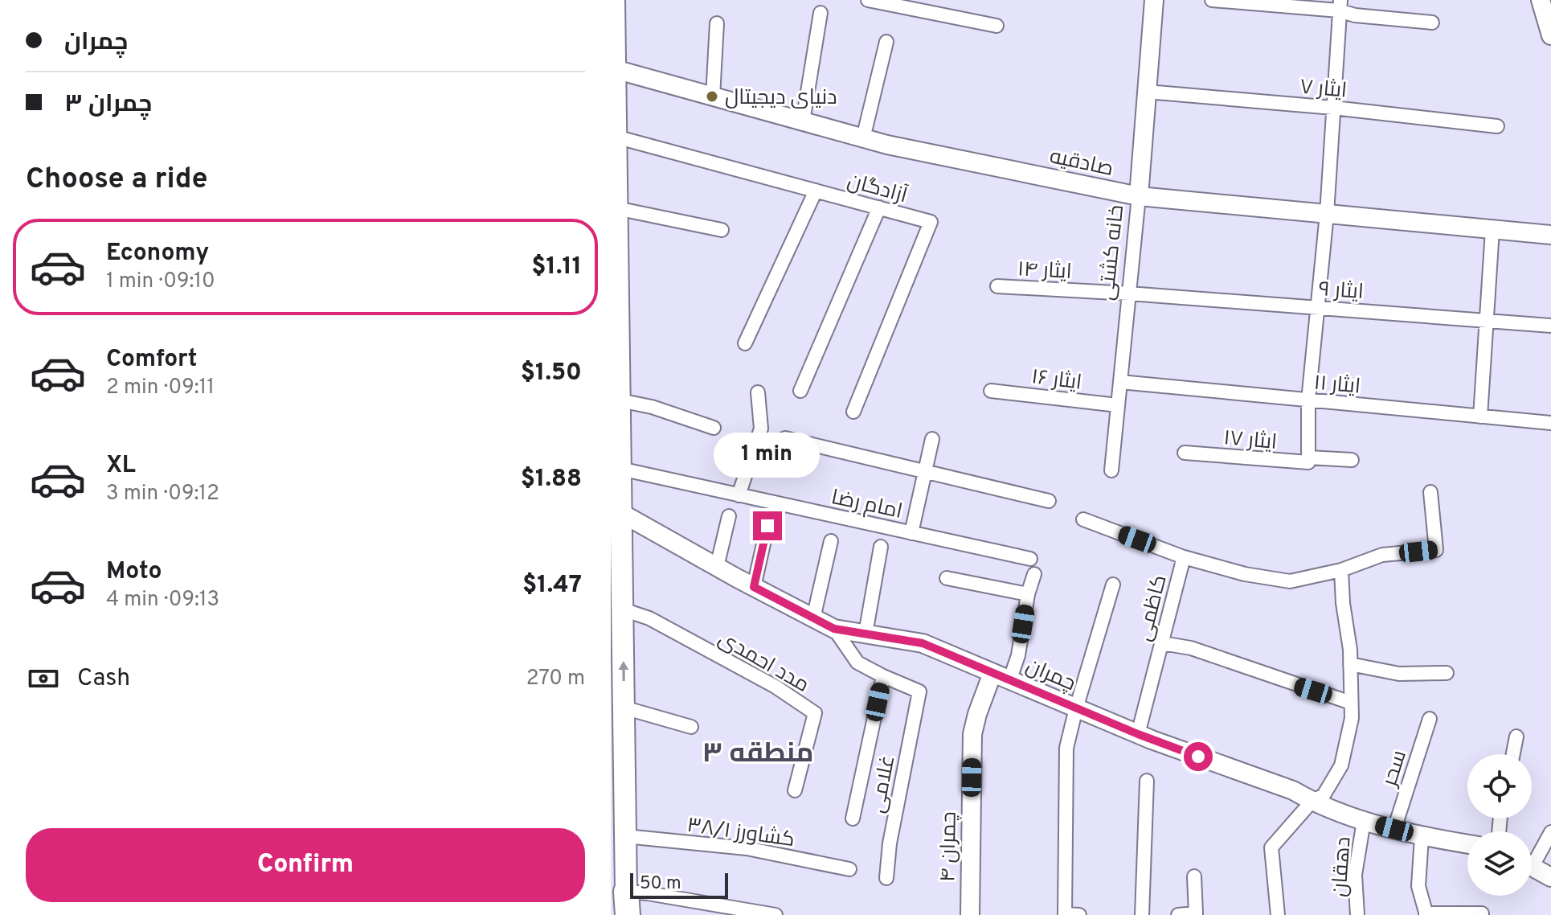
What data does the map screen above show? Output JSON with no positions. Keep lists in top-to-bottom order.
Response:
{
  "streets": {
    "street": [
      "ایثار ۷",
      "صادقیه",
      "آزادگان",
      "خانه کشتی",
      "ایثار ۱۴",
      "ایثار ۹",
      "ایثار ۱۶",
      "ایثار ۱۱",
      "ایثار ۱۷",
      "امام رضا",
      "کاظمی",
      "مدد احمدی",
      "چمران",
      "سحر",
      "غلامی",
      "کشاورز ۳۸/۱",
      "چمران ۴",
      "دهقان"
    ]
  },
  "crossings": [
    ["ایثار ۷", "خانه کشتی"],
    ["ایثار ۷", "ایثار ۱۷"],
    ["صادقیه", "خانه کشتی"],
    ["صادقیه", "ایثار ۱۷"],
    ["خانه کشتی", "ایثار ۱۴"],
    ["خانه کشتی", "ایثار ۹"],
    ["خانه کشتی", "ایثار ۱۶"],
    ["خانه کشتی", "ایثار ۱۱"],
    ["ایثار ۱۴", "ایثار ۹"],
    ["ایثار ۹", "ایثار ۱۷"],
    ["ایثار ۱۱", "ایثار ۱۷"],
    ["کاظمی", "چمران"],
    ["چمران", "سحر"],
    ["چمران", "غلامی"],
    ["چمران", "چمران ۴"],
    ["چمران", "دهقان"]
  ],
  "districts": ["منطقه ۳"],
  "places": ["دنیای دیجیتال"],
  "scale_bar": "50 m",
  "page": {
    "banner": ["چمران", "چمران ۳"],
    "heading": "Choose a ride",
    "list": [
      {
        "name": "Economy",
        "note": "1 min · 09:10",
        "value": "$1.11"
      },
      {
        "name": "Comfort",
        "note": "2 min · 09:11",
        "value": "$1.50"
      },
      {
        "name": "XL",
        "note": "3 min · 09:12",
        "value": "$1.88"
      },
      {
        "name": "Moto",
        "note": "4 min · 09:13",
        "value": "$1.47"
      }
    ],
    "bubble": "1 min",
    "pay": ["Cash", "270 m"],
    "buttons": "Confirm",
    "scale": "50 m"
  }
}
